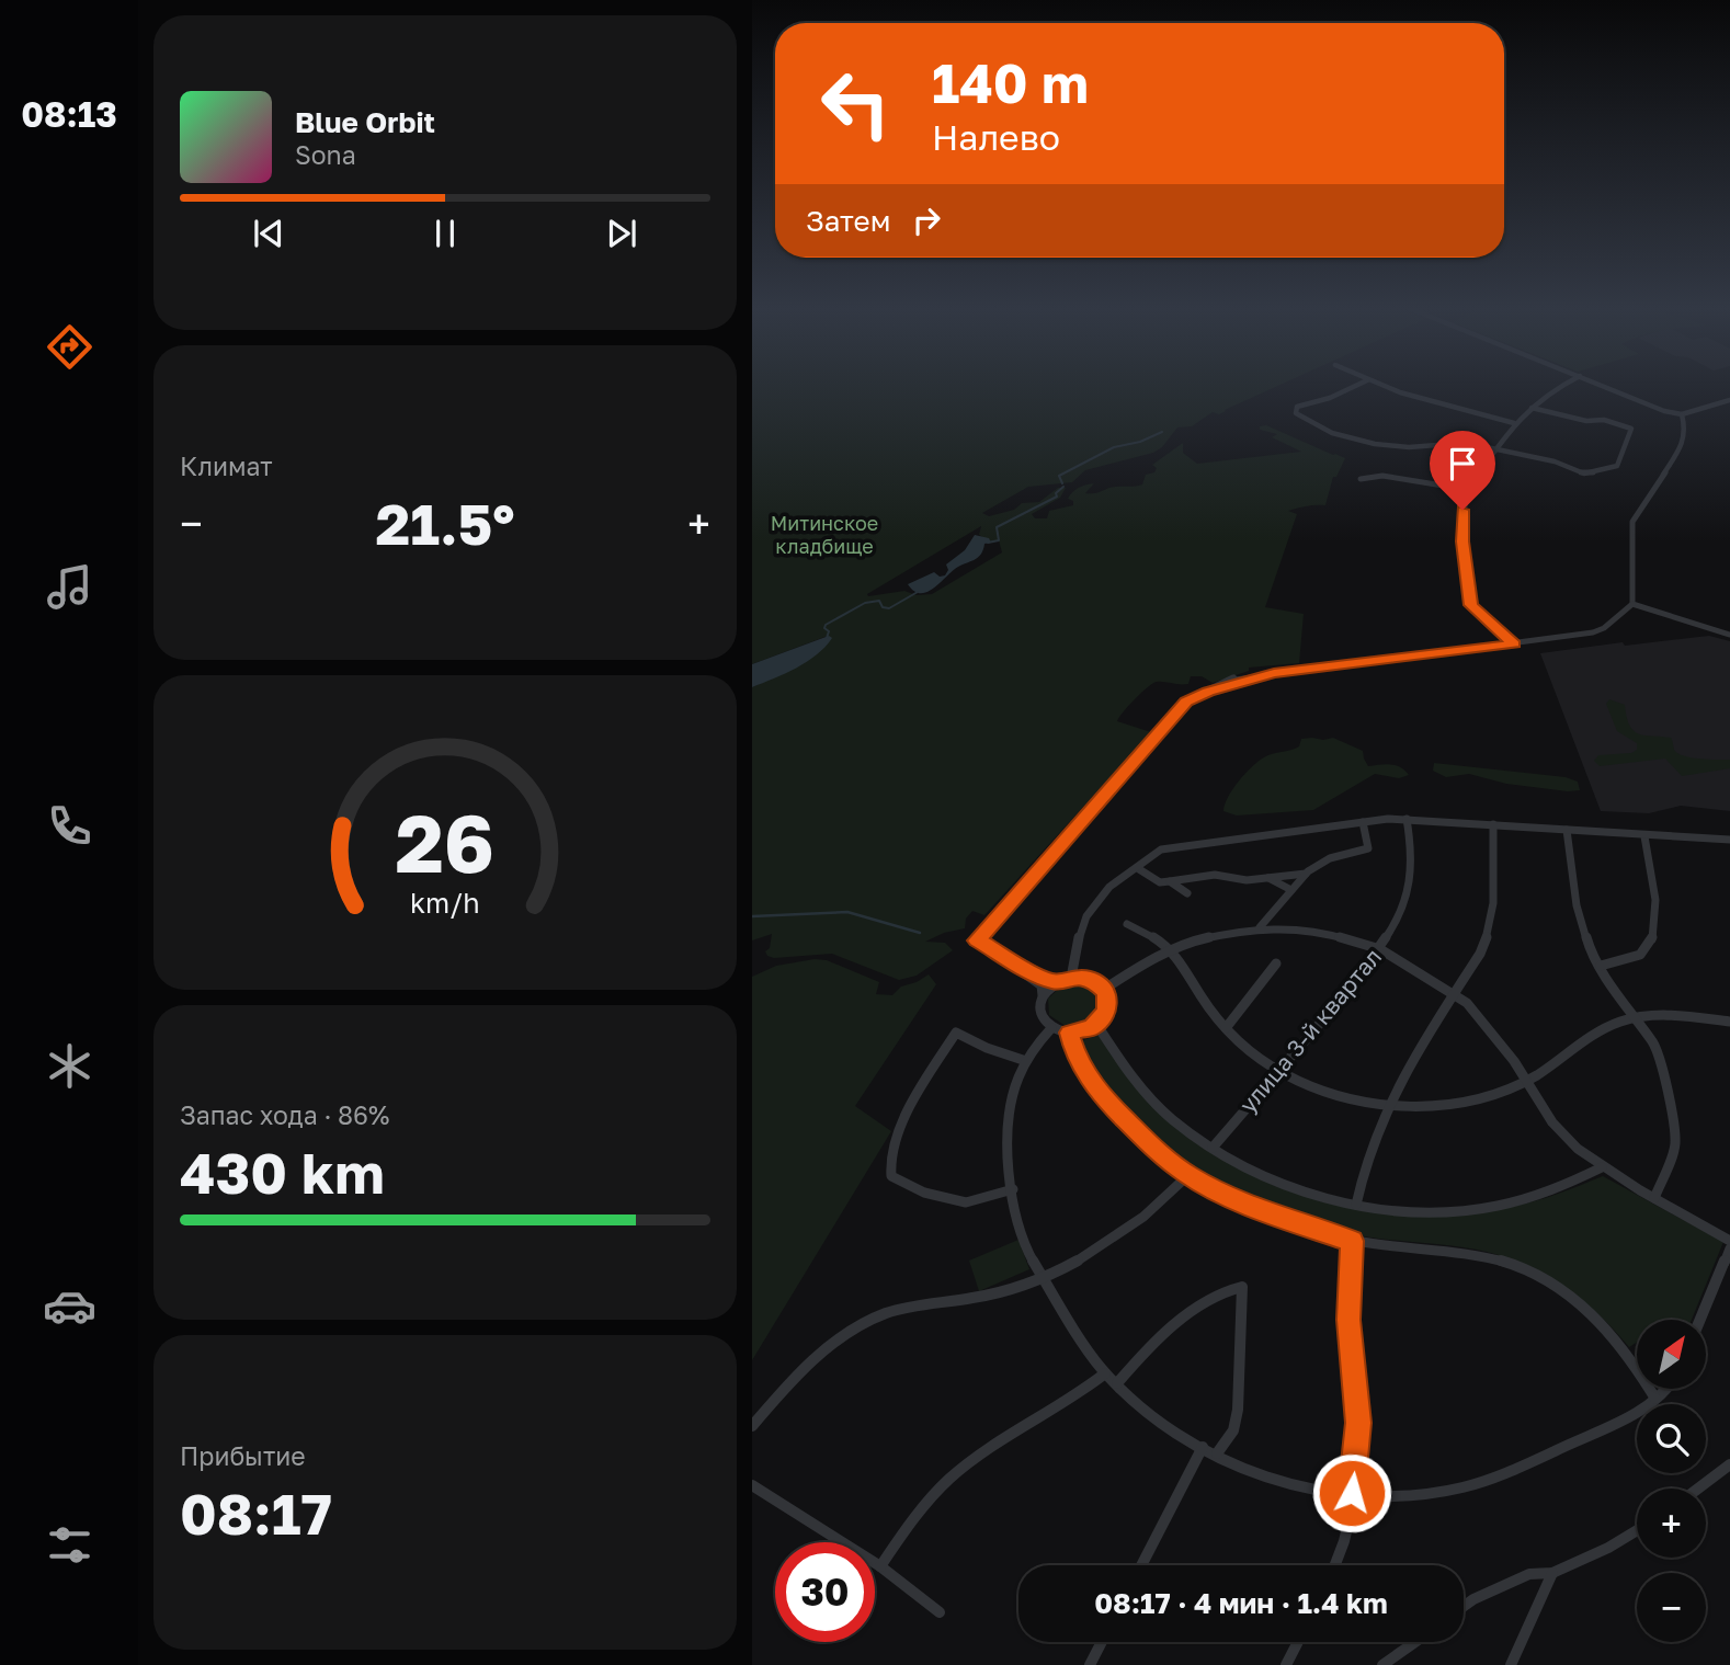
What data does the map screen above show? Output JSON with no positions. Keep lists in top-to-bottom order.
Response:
{
  "streets": {
    "street": ["улица 3-й квартал"]
  },
  "parks": ["Митинское кладбище"],
  "north": "top right",
  "page": {
    "tabs": "08:13",
    "turn": ["140 m", "Налево"],
    "song": ["Blue Orbit", "Sona"],
    "then": "Затем",
    "tile": [
      "Климат",
      ["Запас хода · 86%", "430 km"],
      ["Прибытие", "08:17"]
    ],
    "heat": ["−", "21.5°", "+"],
    "map_buttons": ["+", "−"],
    "limit": "30",
    "trip": "08:17 · 4 мин · 1.4 km",
    "gauge": ["26", "km/h"]
  }
}
